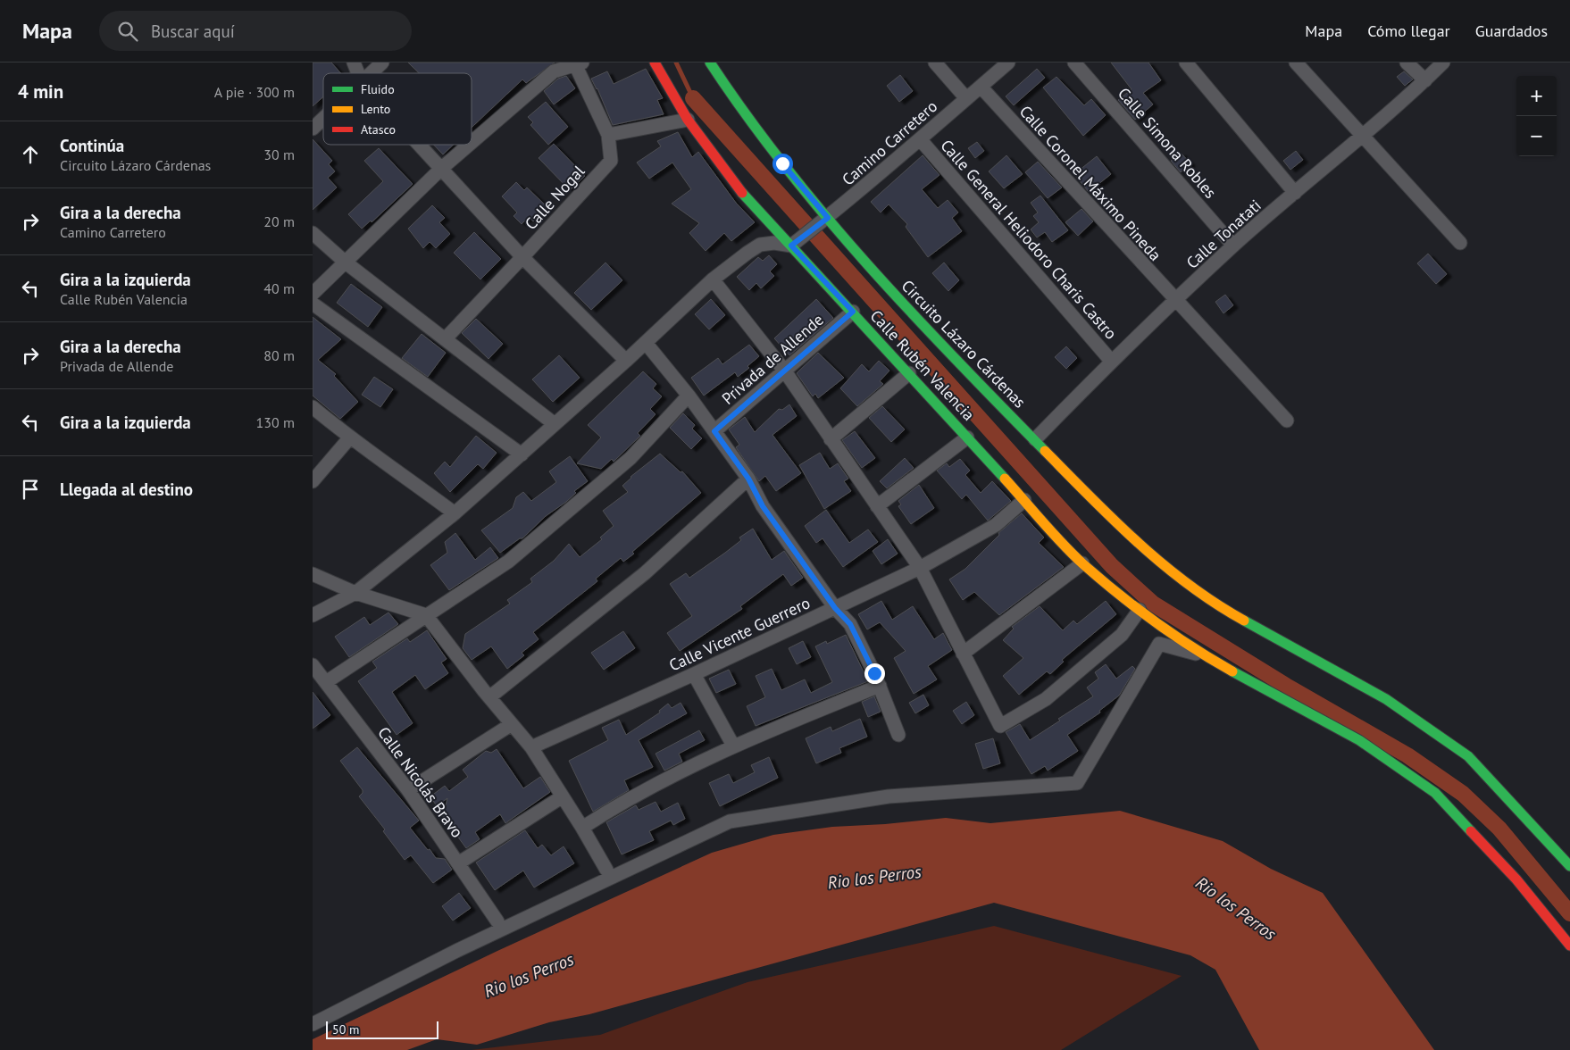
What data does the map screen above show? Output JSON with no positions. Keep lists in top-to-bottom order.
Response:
{
  "streets": {
    "street": [
      "Camino Carretero",
      "Calle Simona Robles",
      "Calle Coronel Máximo Pineda",
      "Calle Nogal",
      "Calle Tonatati",
      "Calle General Heliodoro Charis Castro",
      "Circuito Lázaro Cárdenas",
      "Privada de Allende",
      "Calle Rubén Valencia",
      "Calle Vicente Guerrero",
      "Calle Nicolás Bravo"
    ]
  },
  "crossings": [
    ["Camino Carretero", "Calle Coronel Máximo Pineda"],
    ["Camino Carretero", "Calle General Heliodoro Charis Castro"],
    ["Camino Carretero", "Circuito Lázaro Cárdenas"],
    ["Camino Carretero", "Calle Rubén Valencia"],
    ["Calle Simona Robles", "Calle Tonatati"],
    ["Calle Coronel Máximo Pineda", "Calle Tonatati"],
    ["Calle Tonatati", "Calle General Heliodoro Charis Castro"],
    ["Calle Tonatati", "Circuito Lázaro Cárdenas"],
    ["Privada de Allende", "Calle Rubén Valencia"],
    ["Calle Rubén Valencia", "Calle Vicente Guerrero"]
  ],
  "water": ["Rio los Perros"],
  "legend": ["Fluido", "Lento", "Atasco"],
  "scale_bar": "50 m",
  "page": {
    "header": "Mapa",
    "search": "Buscar aquí",
    "nav": ["Mapa", "Cómo llegar", "Guardados"],
    "heading": ["4 min", "A pie · 300 m"],
    "map_buttons": ["+", "−"],
    "list": [
      ["Continúa", "Circuito Lázaro Cárdenas", "30 m"],
      ["Gira a la derecha", "Camino Carretero", "20 m"],
      ["Gira a la izquierda", "Calle Rubén Valencia", "40 m"],
      ["Gira a la derecha", "Privada de Allende", "80 m"],
      ["Gira a la izquierda", "130 m"],
      "Llegada al destino"
    ],
    "scale": "50 m"
  }
}
